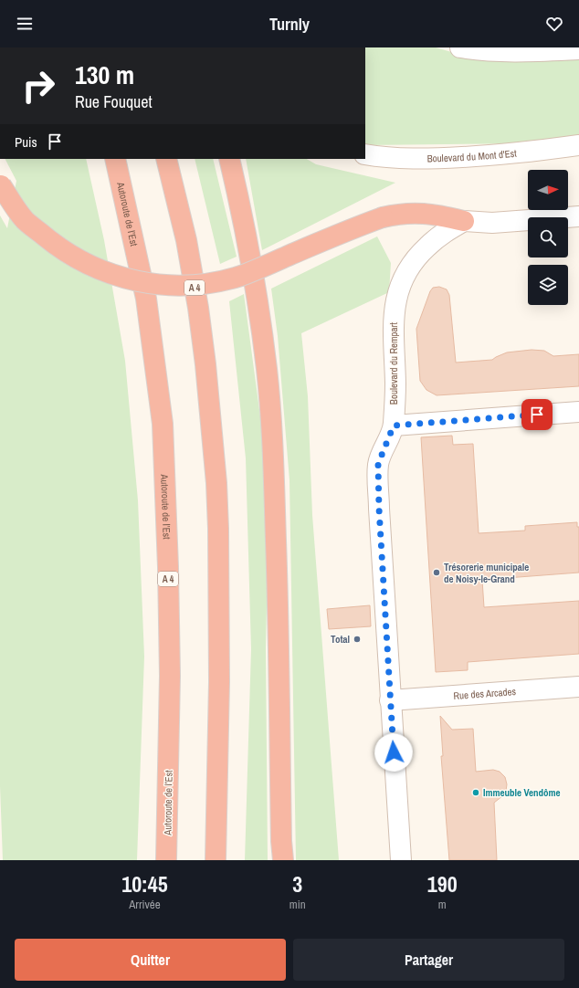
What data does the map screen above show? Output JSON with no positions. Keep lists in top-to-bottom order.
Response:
{
  "streets": {
    "highway": ["Autoroute de l’Est", "A 4"],
    "street": ["Boulevard du Mont d'Est", "Boulevard du Rempart", "Rue des Arcades"]
  },
  "crossings": [
    ["Boulevard du Rempart", "Rue des Arcades"]
  ],
  "places": ["Trésorerie municipale de Noisy-le-Grand", "Total", "Immeuble Vendôme"],
  "north": "right",
  "page": {
    "header": "Turnly",
    "turn": ["130 m", "Rue Fouquet"],
    "then": "Puis",
    "eta": [
      "10:45",
      "Arrivée",
      "3",
      "min",
      "190",
      "m"
    ],
    "buttons": ["Quitter", "Partager"]
  }
}
